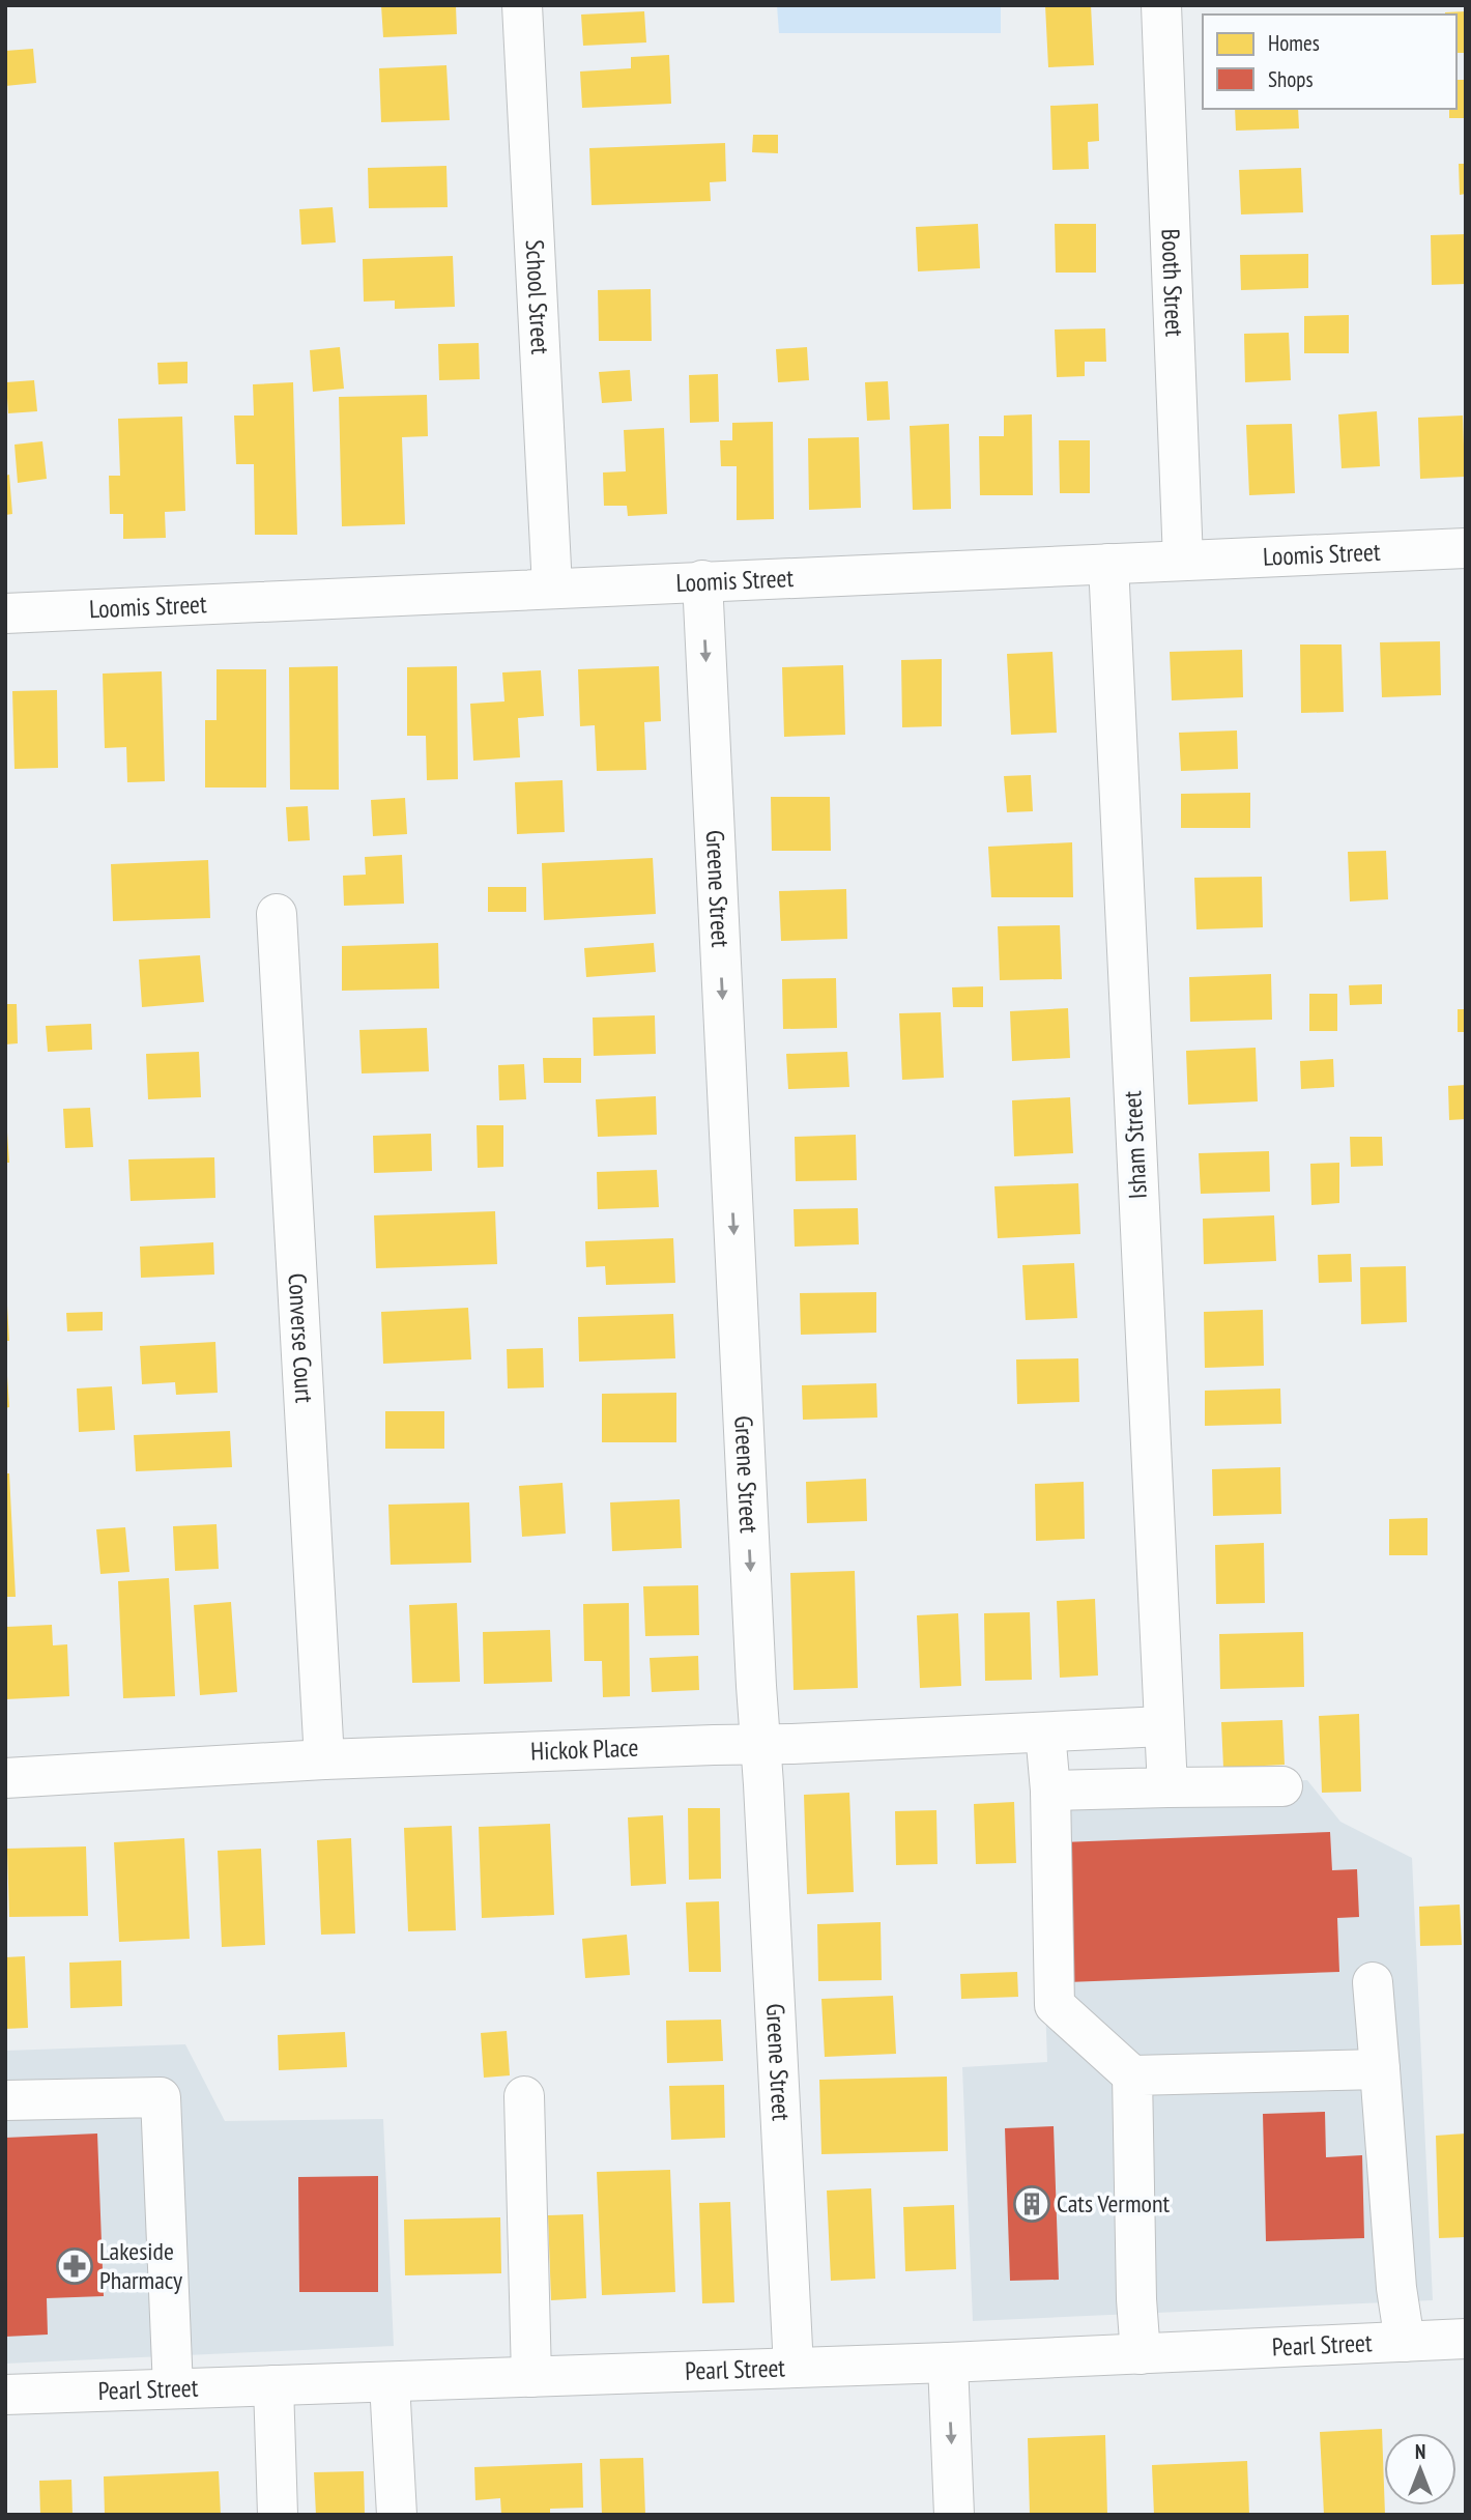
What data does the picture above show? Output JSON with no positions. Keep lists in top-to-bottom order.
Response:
{
  "streets": {
    "street": [
      "Booth Street",
      "School Street",
      "Loomis Street",
      "Greene Street",
      "Isham Street",
      "Converse Court",
      "Hickok Place",
      "Pearl Street"
    ]
  },
  "crossings": [
    ["Booth Street", "Loomis Street"],
    ["School Street", "Loomis Street"],
    ["Loomis Street", "Greene Street"],
    ["Loomis Street", "Isham Street"],
    ["Greene Street", "Hickok Place"],
    ["Greene Street", "Pearl Street"],
    ["Isham Street", "Hickok Place"],
    ["Converse Court", "Hickok Place"]
  ],
  "one_way": ["Greene Street"],
  "places": {
    "building": ["Cats Vermont"],
    "pharmacy": ["Lakeside Pharmacy"]
  },
  "legend": ["Homes", "Shops"],
  "north": "top"
}
